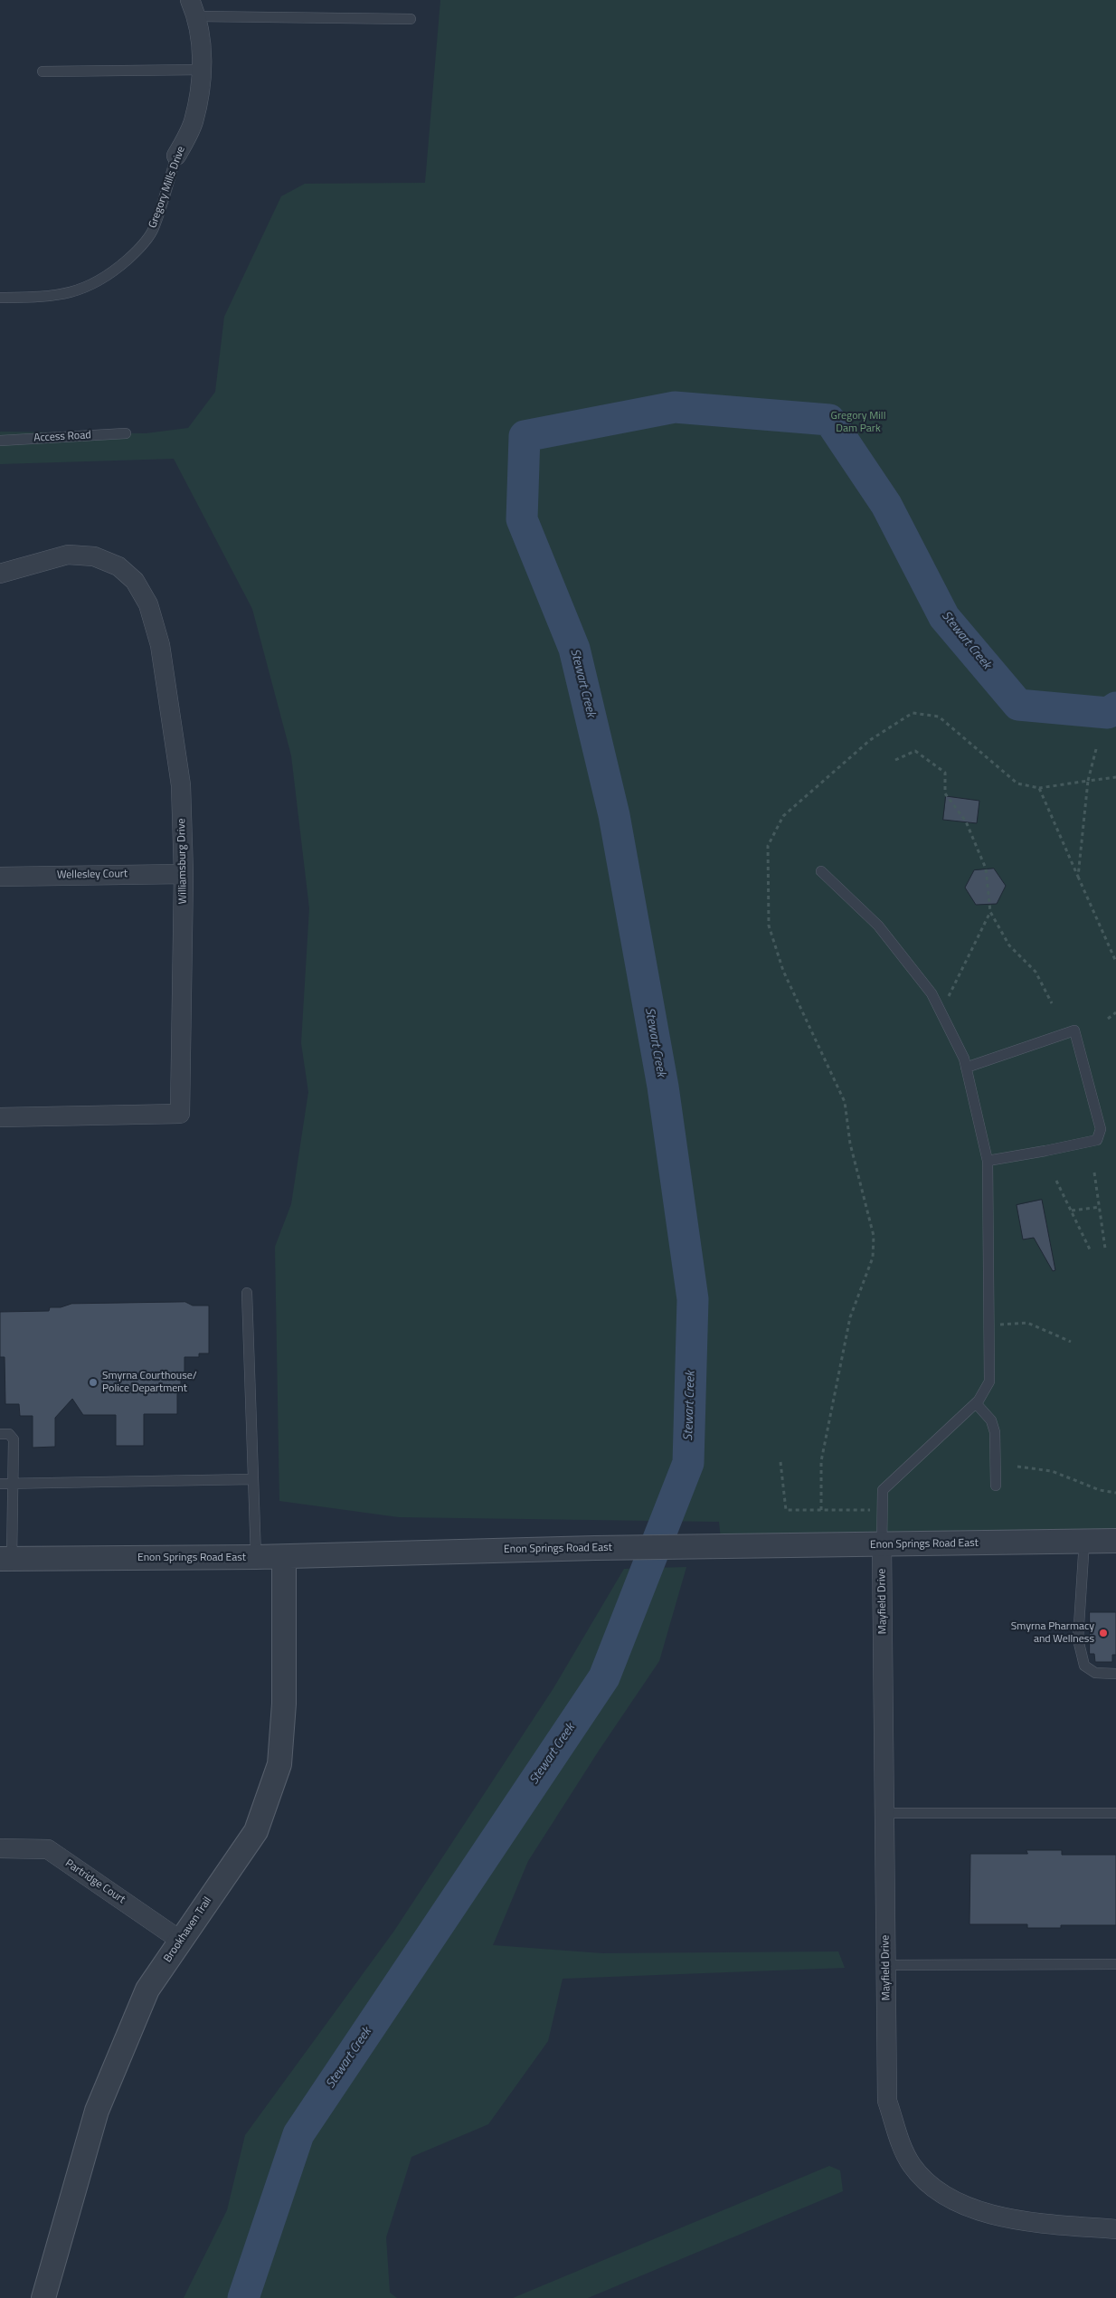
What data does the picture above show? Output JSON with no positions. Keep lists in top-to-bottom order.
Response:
{
  "streets": {
    "street": [
      "Gregory Mills Drive",
      "Williamsburg Drive",
      "Wellesley Court",
      "Enon Springs Road East",
      "Mayfield Drive",
      "Partridge Court",
      "Brookhaven Trail"
    ],
    "lane": ["Access Road"]
  },
  "crossings": [
    ["Williamsburg Drive", "Wellesley Court"],
    ["Enon Springs Road East", "Mayfield Drive"],
    ["Enon Springs Road East", "Brookhaven Trail"],
    ["Partridge Court", "Brookhaven Trail"]
  ],
  "water": ["Stewart Creek"],
  "parks": ["Gregory Mill Dam Park"],
  "places": ["Smyrna Courthouse/ Police Department", "Smyrna Pharmacy and Wellness"]
}
